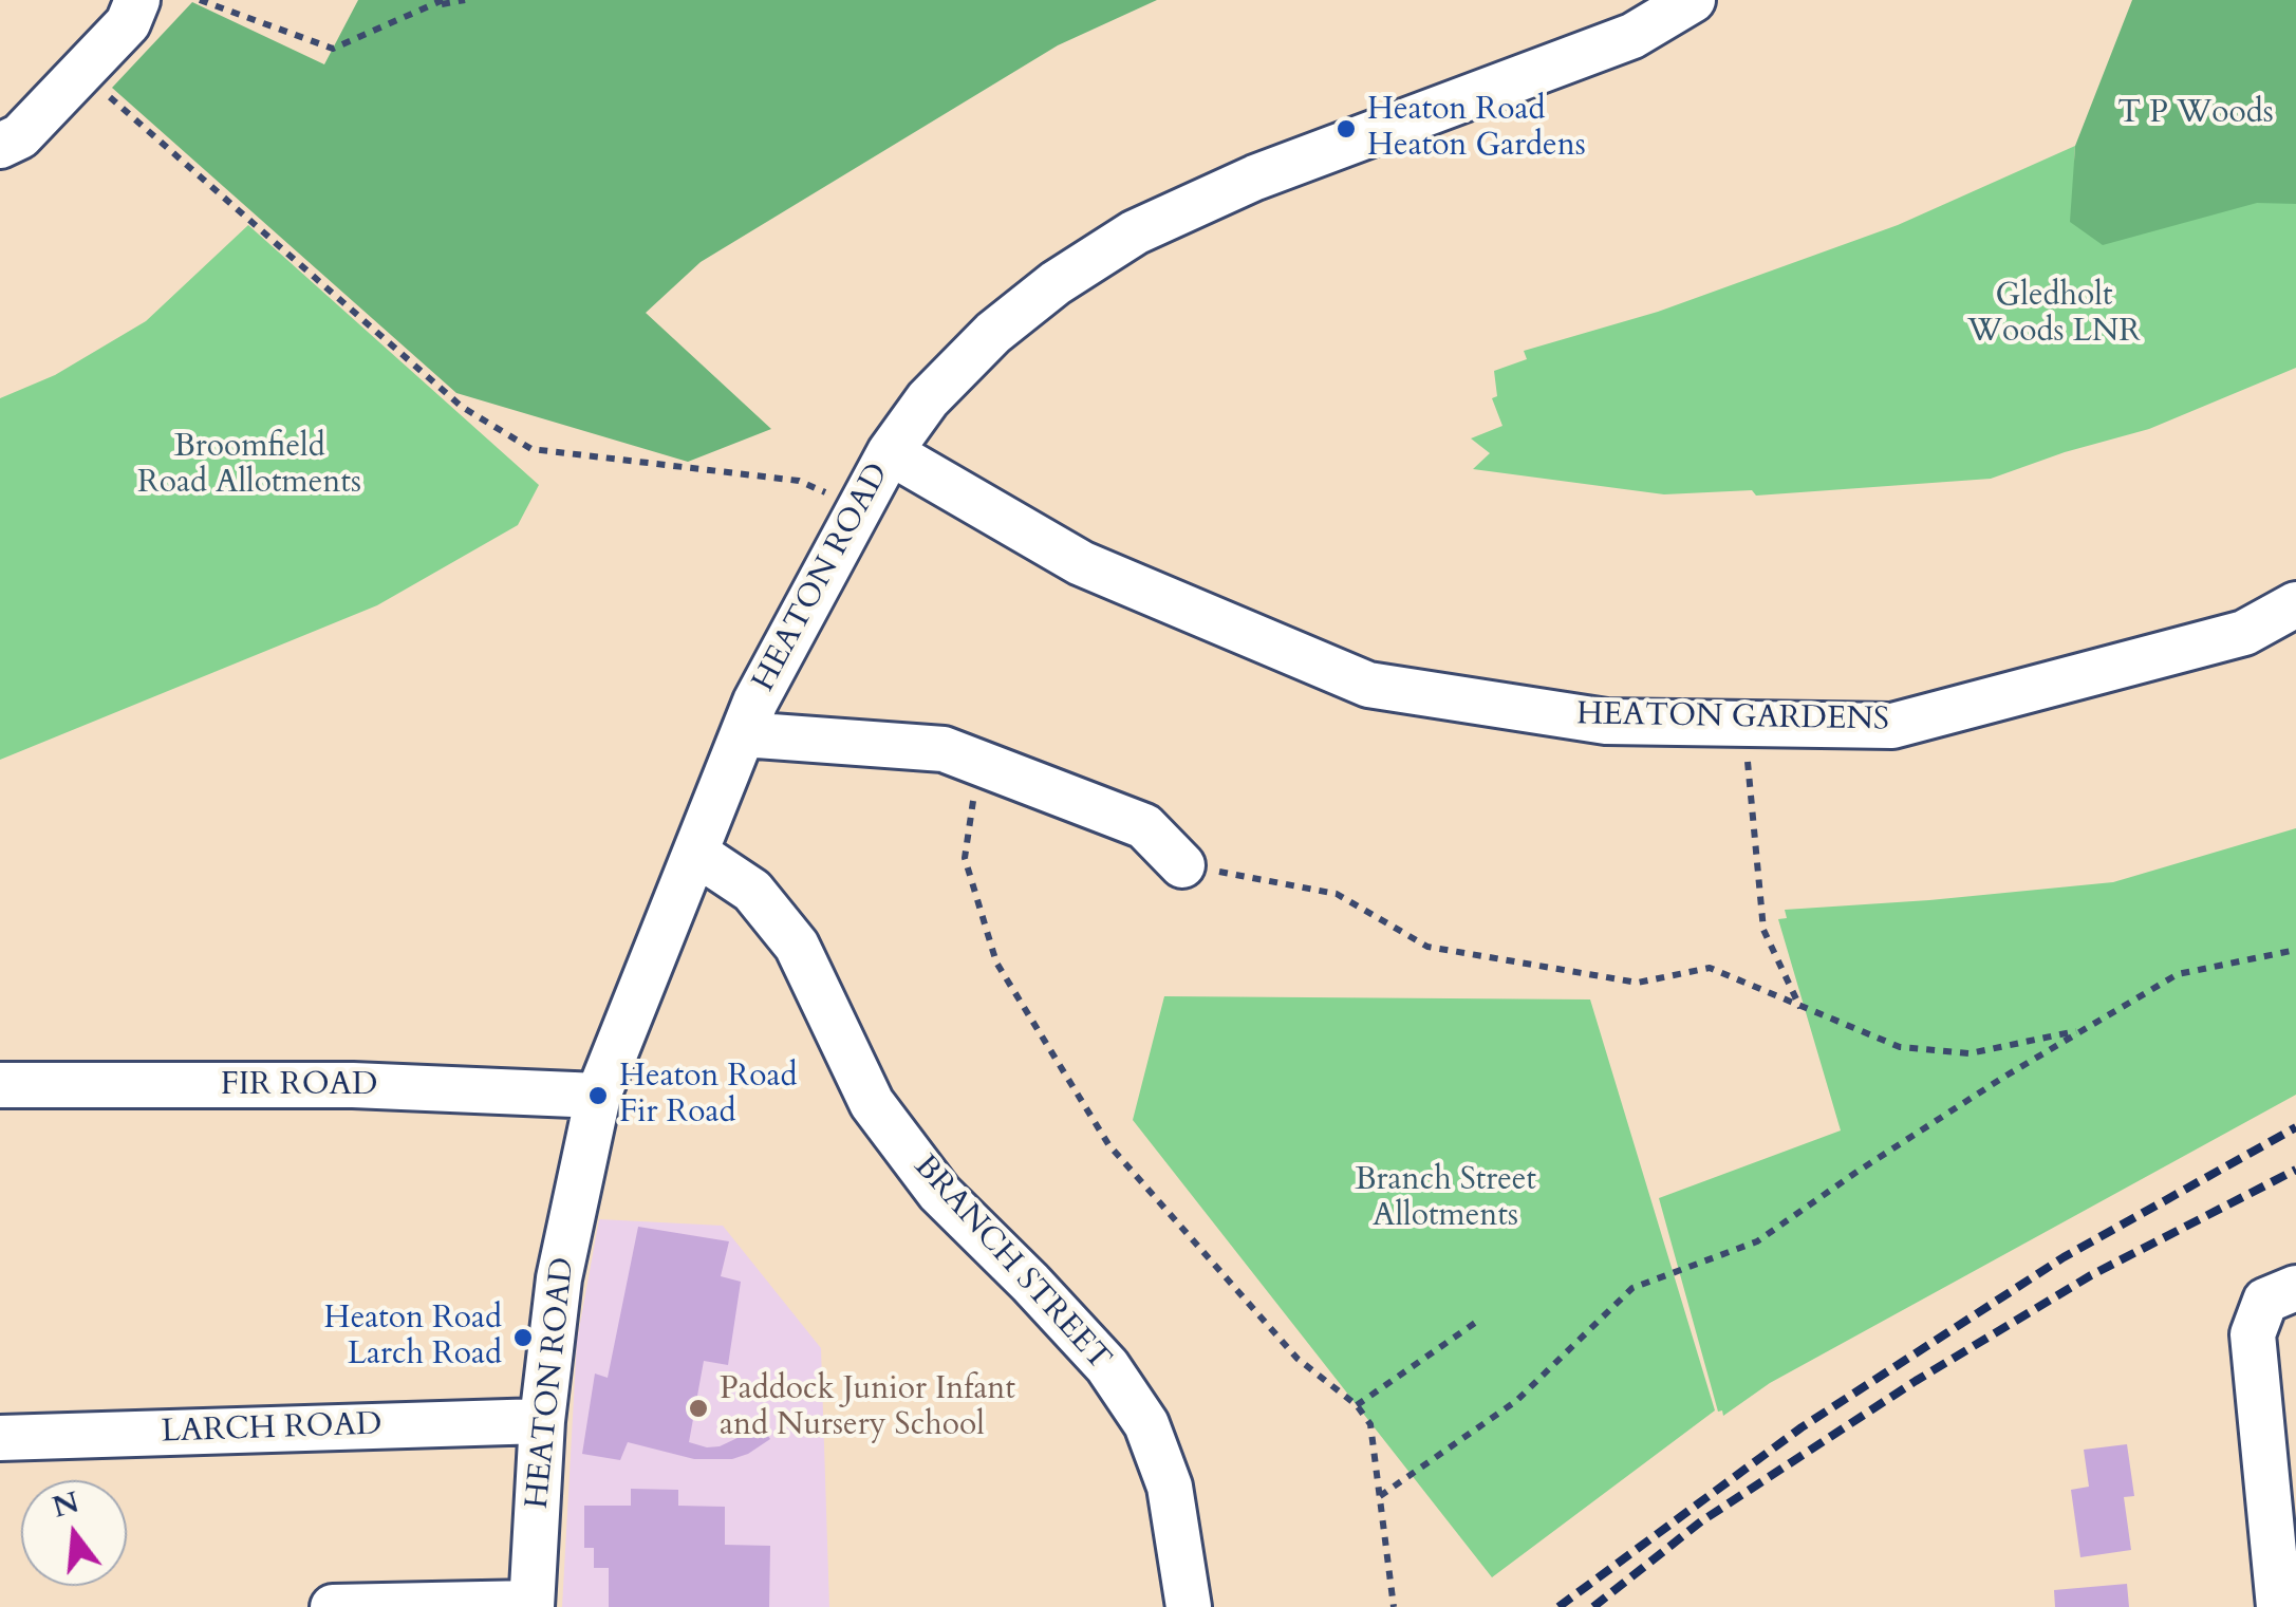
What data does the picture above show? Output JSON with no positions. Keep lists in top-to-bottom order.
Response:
{
  "streets": {
    "street": [
      "HEATON ROAD",
      "HEATON GARDENS",
      "FIR ROAD",
      "BRANCH STREET",
      "LARCH ROAD"
    ]
  },
  "crossings": [
    ["HEATON ROAD", "HEATON GARDENS"],
    ["HEATON ROAD", "FIR ROAD"],
    ["HEATON ROAD", "BRANCH STREET"],
    ["HEATON ROAD", "LARCH ROAD"]
  ],
  "parks": [
    "T P Woods",
    "Gledholt Woods LNR",
    "Broomfield Road Allotments",
    "Branch Street Allotments"
  ],
  "places": [
    "Heaton Road Heaton Gardens",
    "Heaton Road Fir Road",
    "Heaton Road Larch Road",
    "Paddock Junior Infant and Nursery School"
  ],
  "north": "top"
}
